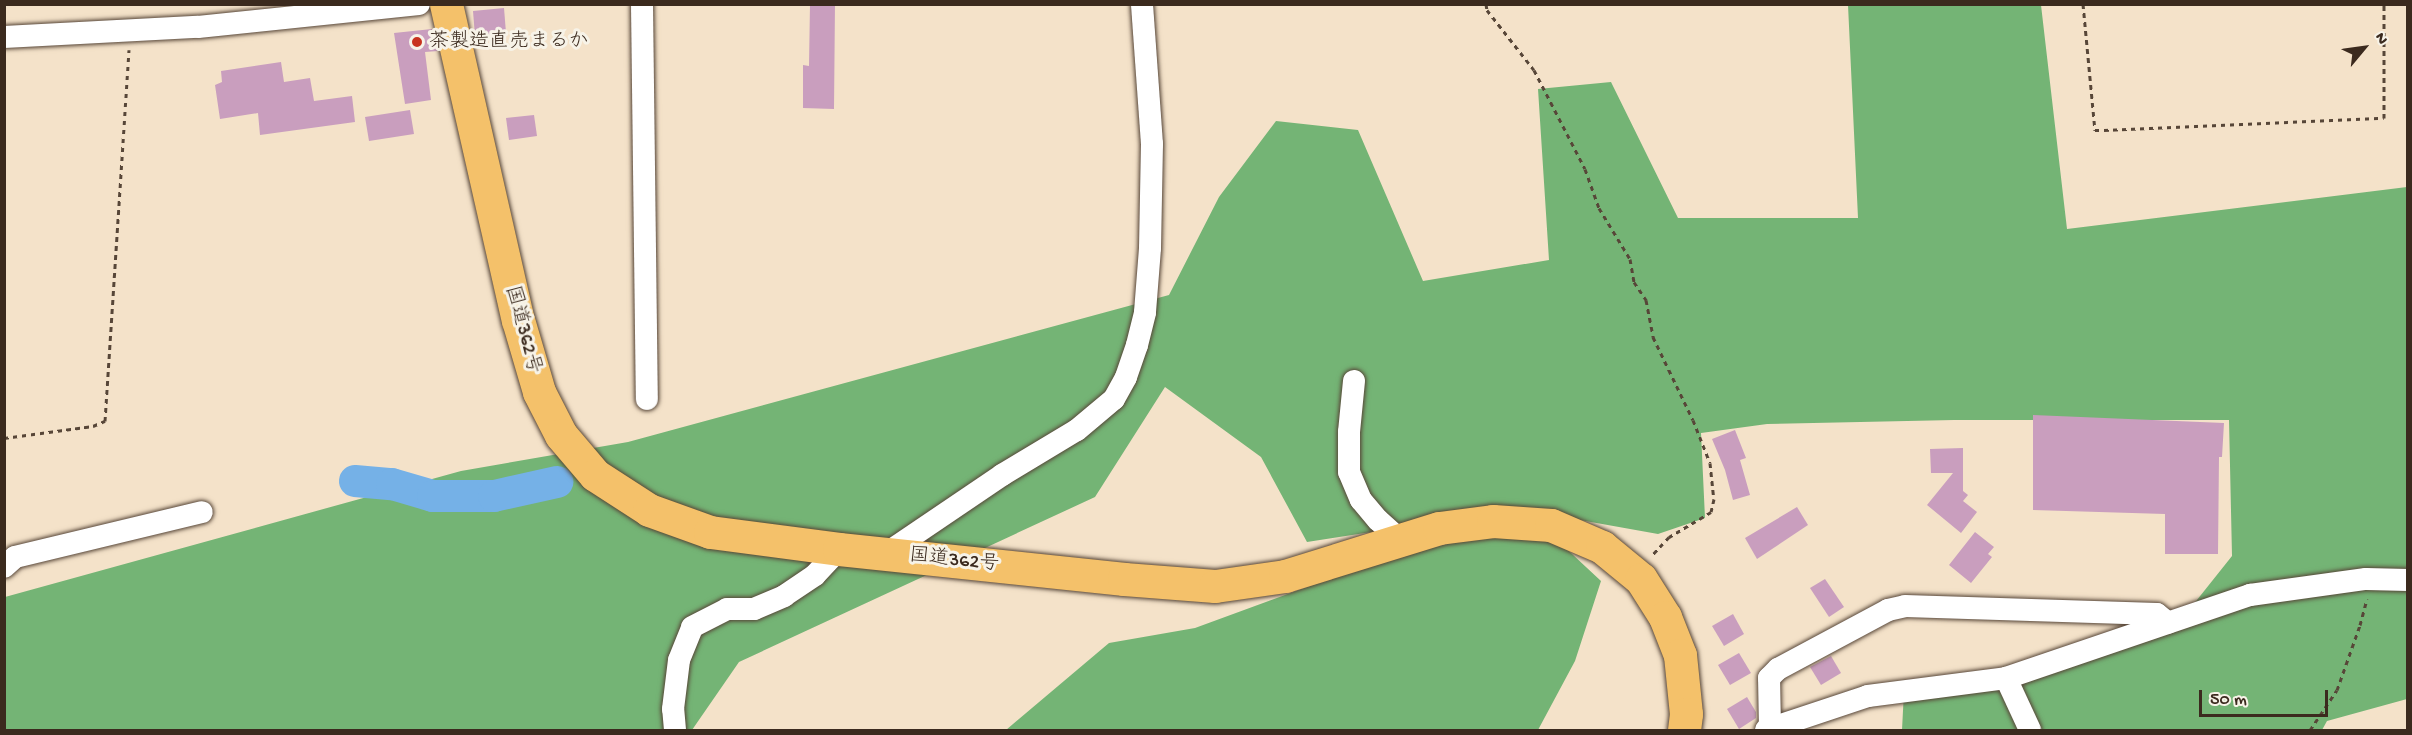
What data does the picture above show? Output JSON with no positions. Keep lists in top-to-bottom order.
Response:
{
  "streets": {
    "highway": ["国道362号"]
  },
  "places": ["茶製造直売まるか"],
  "scale_bar": "50 m",
  "north": "top right"
}
